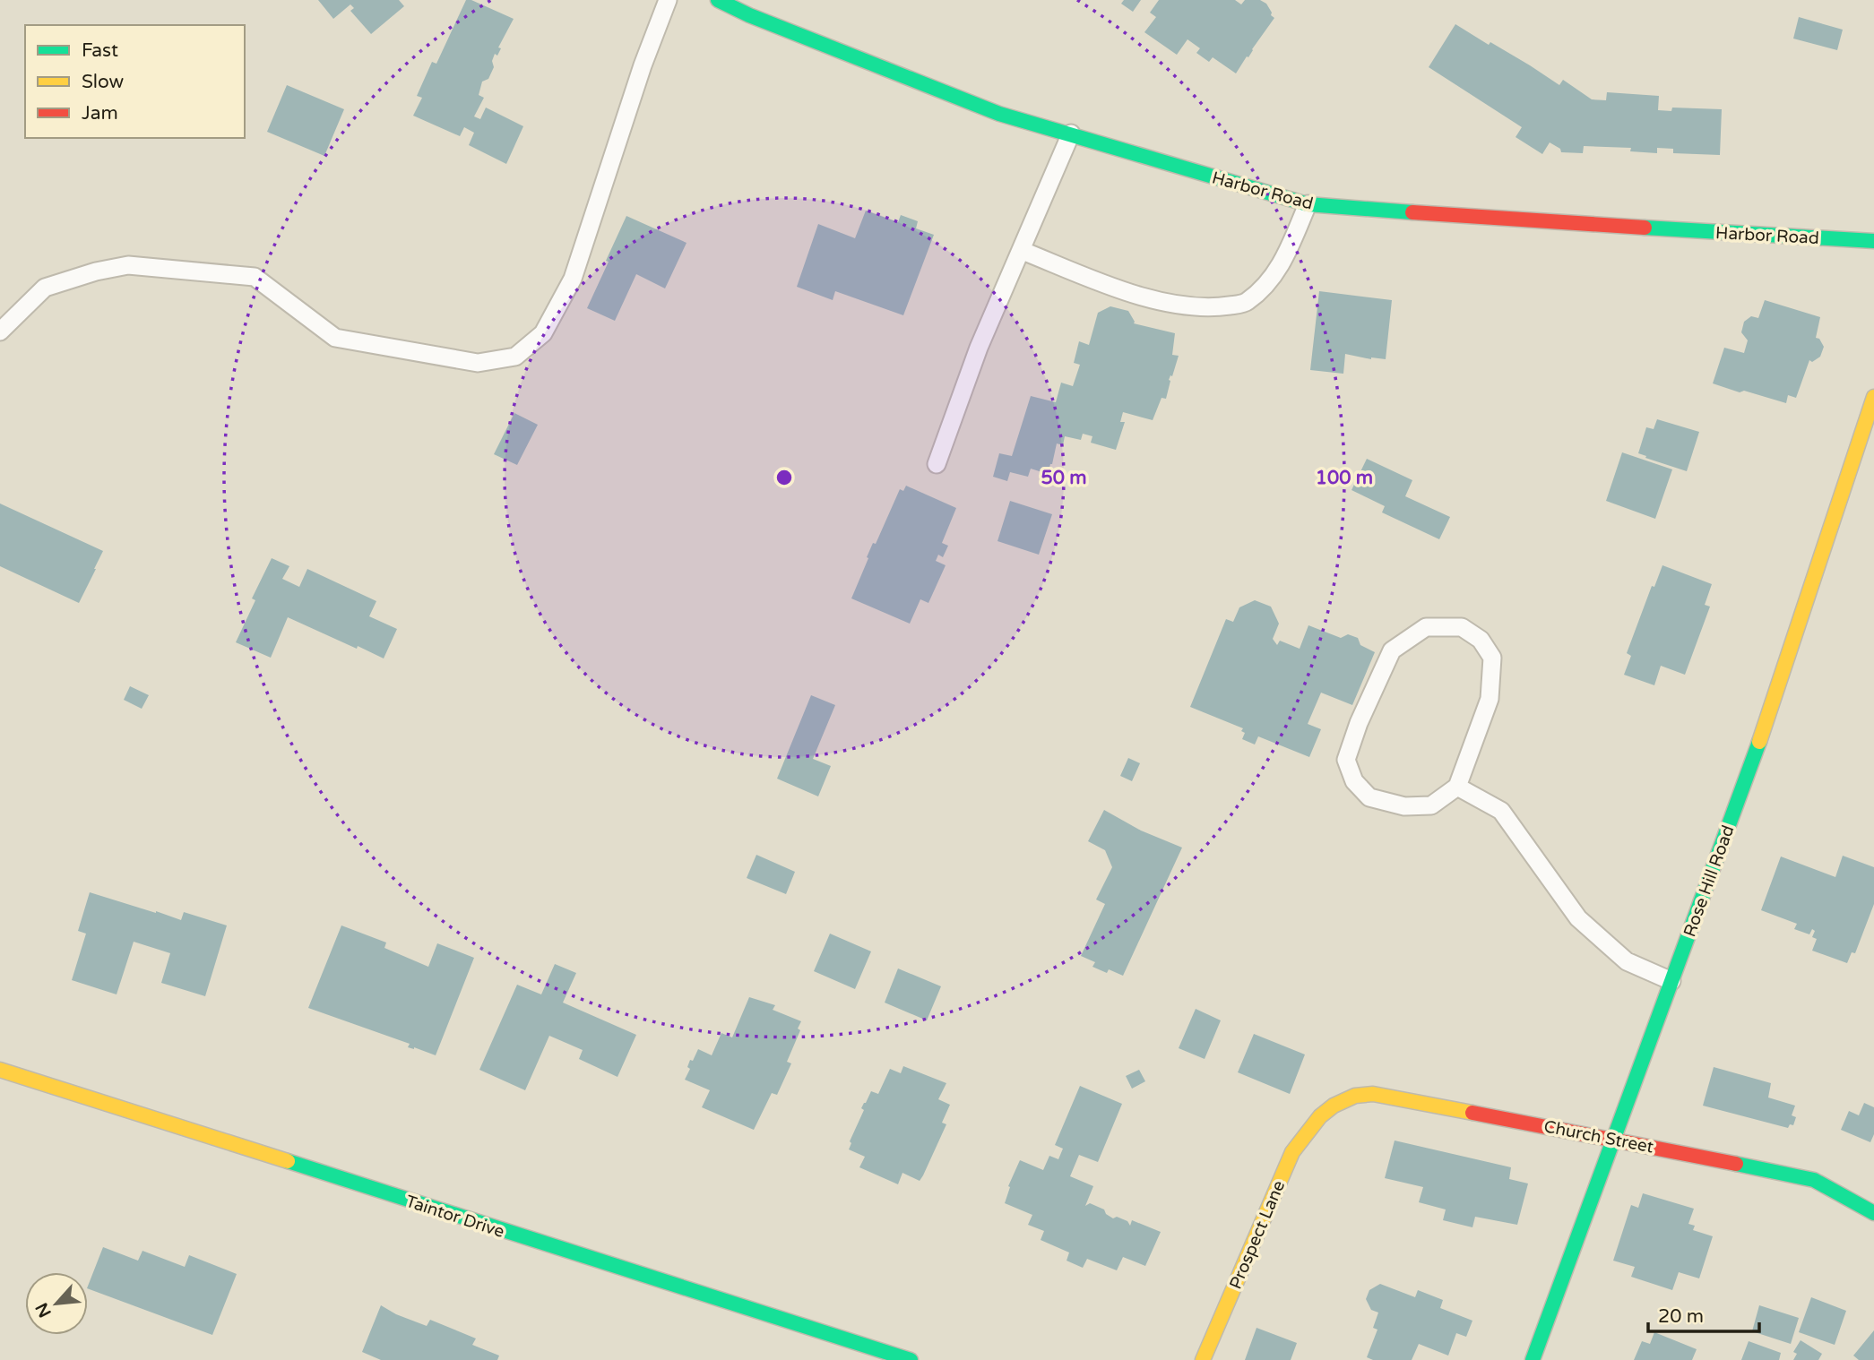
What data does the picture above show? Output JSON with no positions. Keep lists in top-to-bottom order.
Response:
{
  "streets": {
    "street": [
      "Harbor Road",
      "Rose Hill Road",
      "Church Street",
      "Taintor Drive",
      "Prospect Lane"
    ]
  },
  "crossings": [
    ["Rose Hill Road", "Church Street"],
    ["Church Street", "Prospect Lane"]
  ],
  "legend": ["Fast", "Slow", "Jam"],
  "scale_bar": "20 m",
  "north": "bottom left",
  "rings": ["50 m", "100 m"]
}
